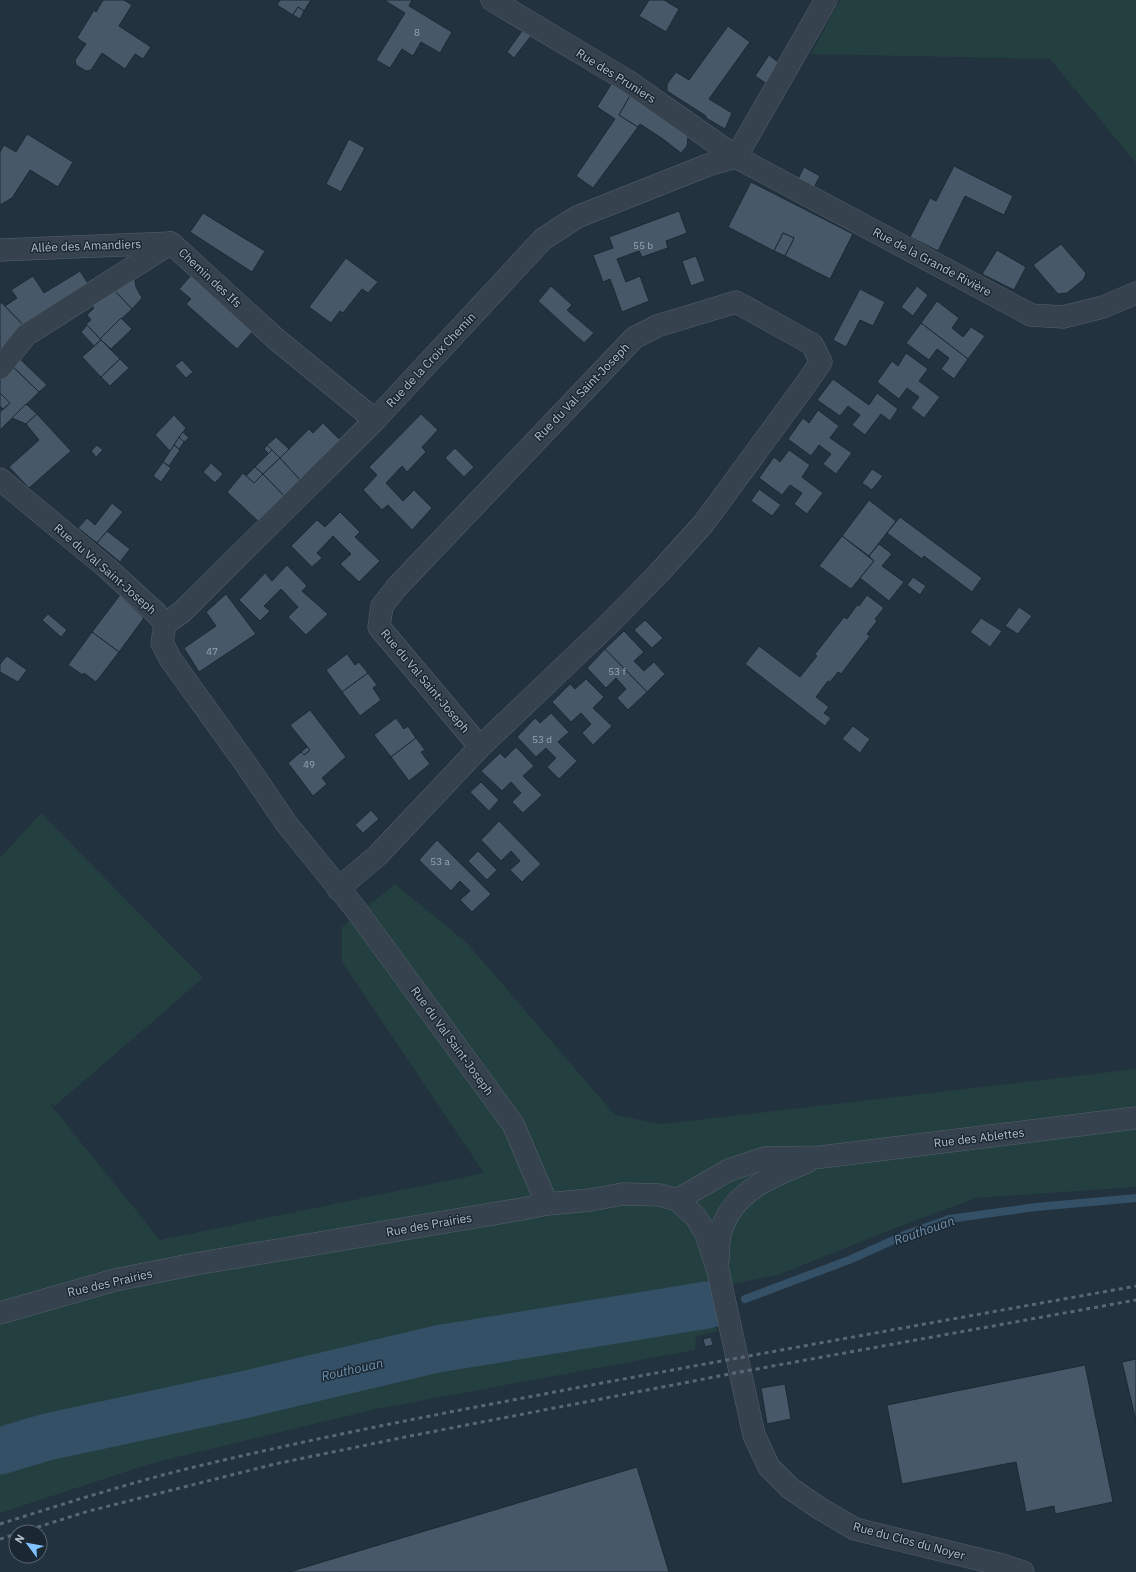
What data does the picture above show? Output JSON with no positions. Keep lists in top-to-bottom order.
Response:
{
  "streets": {
    "street": [
      "Rue des Pruniers",
      "Allée des Amandiers",
      "Rue de la Grande Rivière",
      "Chemin des Ifs",
      "Rue de la Croix Chemin",
      "Rue du Val Saint-Joseph",
      "Rue des Ablettes",
      "Rue des Prairies",
      "Rue du Clos du Noyer"
    ]
  },
  "crossings": [
    ["Rue des Pruniers", "Rue de la Grande Rivière"],
    ["Rue des Pruniers", "Rue de la Croix Chemin"],
    ["Allée des Amandiers", "Chemin des Ifs"],
    ["Rue de la Grande Rivière", "Rue de la Croix Chemin"],
    ["Chemin des Ifs", "Rue de la Croix Chemin"],
    ["Rue de la Croix Chemin", "Rue du Val Saint-Joseph"],
    ["Rue du Val Saint-Joseph", "Rue des Prairies"],
    ["Rue des Ablettes", "Rue des Prairies"],
    ["Rue des Prairies", "Rue du Clos du Noyer"]
  ],
  "water": ["Routhouan"],
  "house_numbers": [
    "8",
    "55 b",
    "47",
    "53 f",
    "53 d",
    "49",
    "53 a"
  ],
  "north": "top left"
}
